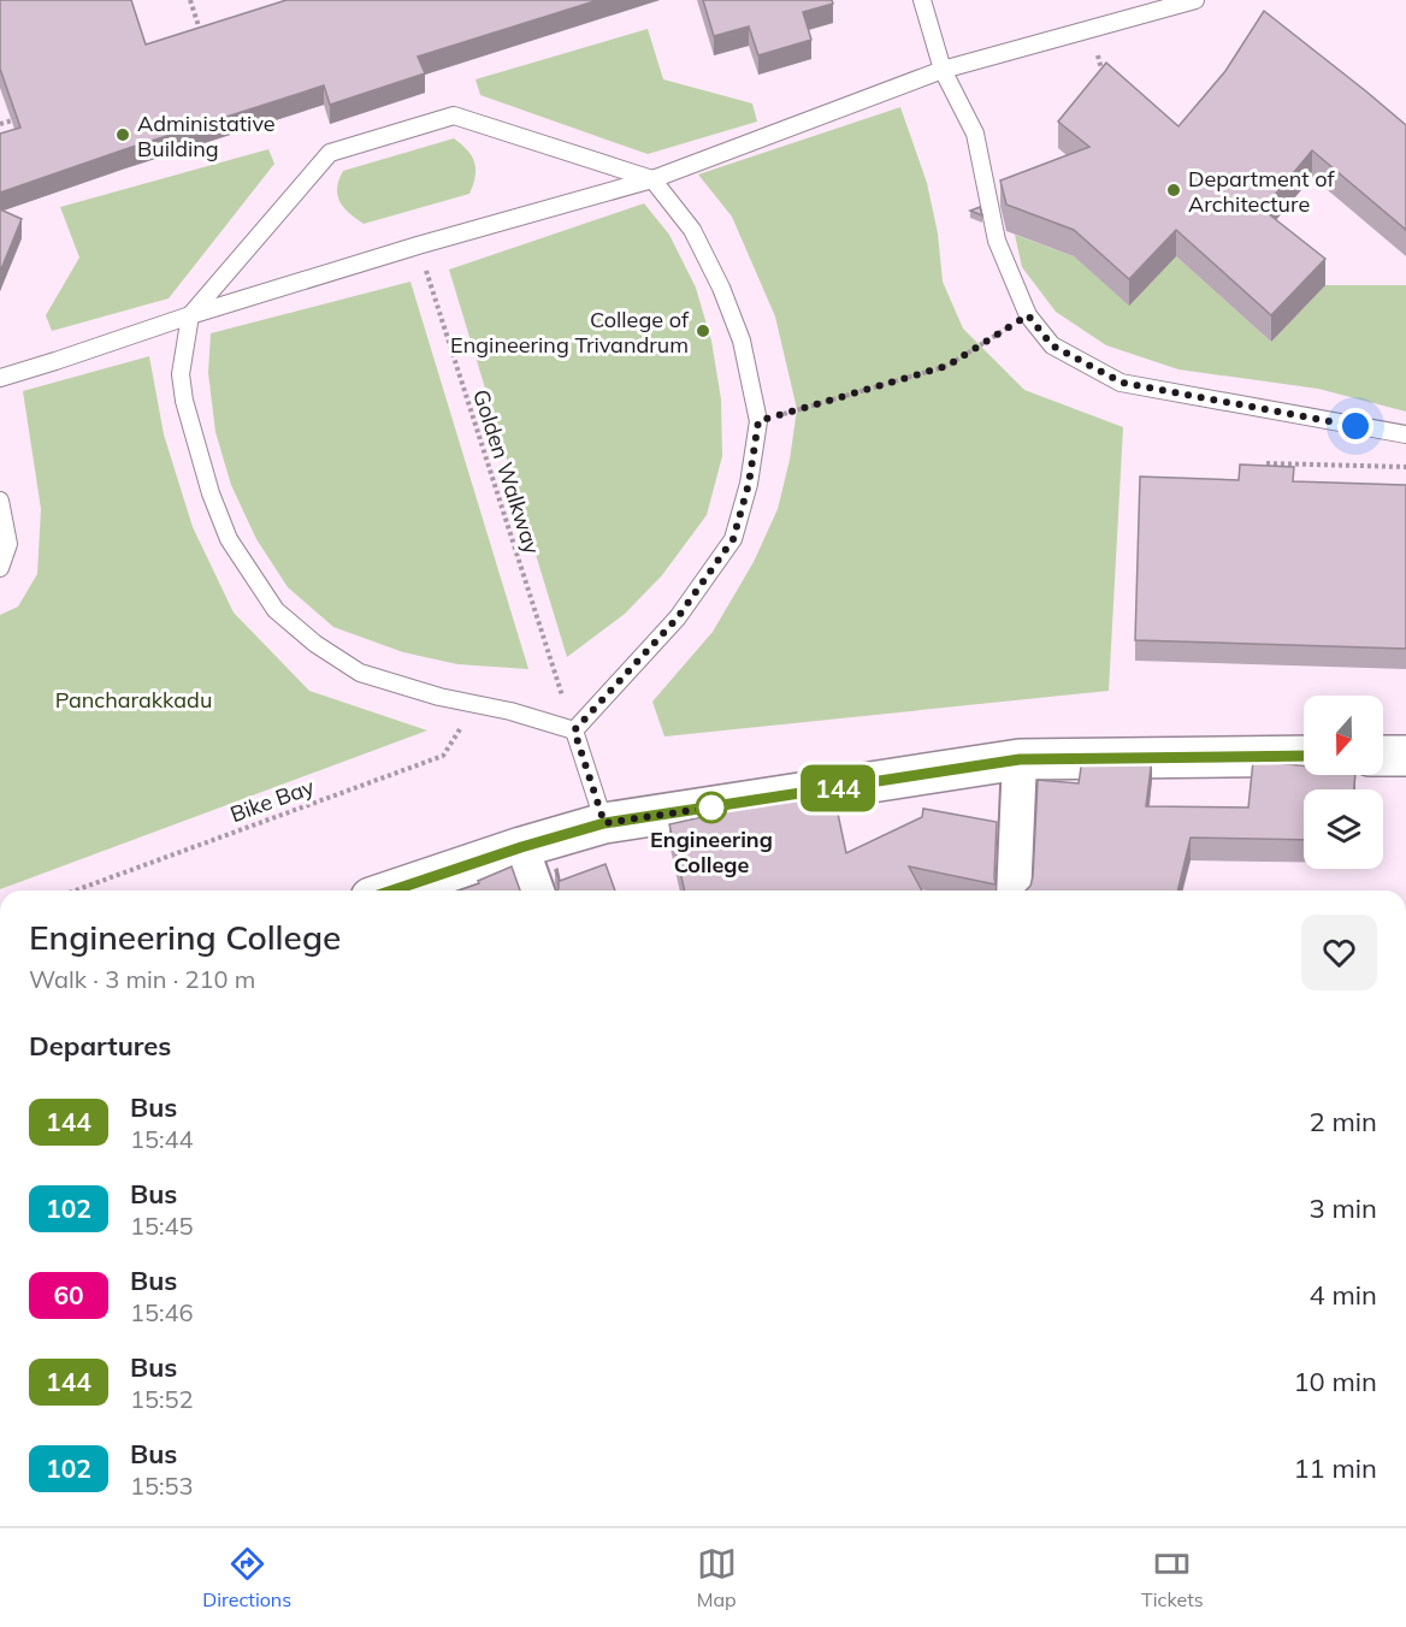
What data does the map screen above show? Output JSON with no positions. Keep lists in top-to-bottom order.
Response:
{
  "streets": {
    "path": ["Golden Walkway", "Bike Bay"]
  },
  "parks": ["Pancharakkadu"],
  "places": [
    "Administative Building",
    "Department of Architecture",
    "College of Engineering Trivandrum",
    "Engineering College"
  ],
  "lines": ["bus line 144"],
  "north": "bottom",
  "page": {
    "on_map": "144",
    "heading": [
      ["Engineering College", "Walk · 3 min · 210 m"],
      "Departures"
    ],
    "list": [
      {
        "mark": "144",
        "name": "Bus",
        "note": "15:44",
        "value": "2 min"
      },
      {
        "mark": "102",
        "name": "Bus",
        "note": "15:45",
        "value": "3 min"
      },
      {
        "mark": "60",
        "name": "Bus",
        "note": "15:46",
        "value": "4 min"
      },
      {
        "mark": "144",
        "name": "Bus",
        "note": "15:52",
        "value": "10 min"
      },
      {
        "mark": "102",
        "name": "Bus",
        "note": "15:53",
        "value": "11 min"
      }
    ],
    "tabs": ["Directions", "Map", "Tickets"]
  }
}
